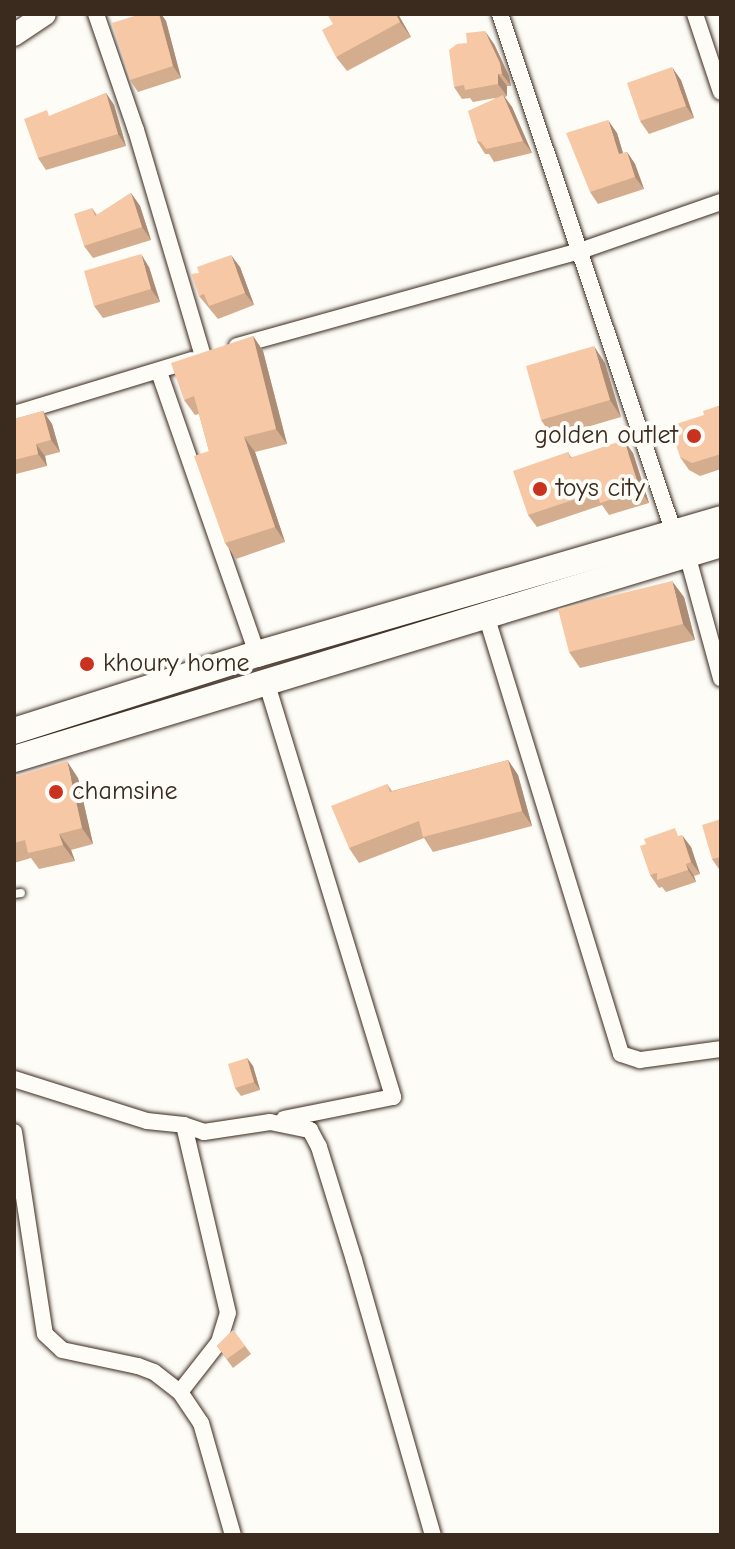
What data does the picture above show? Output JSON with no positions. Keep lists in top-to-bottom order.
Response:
{
  "places": [
    "golden outlet",
    "toys city",
    "khoury home",
    "chamsine"
  ]
}
